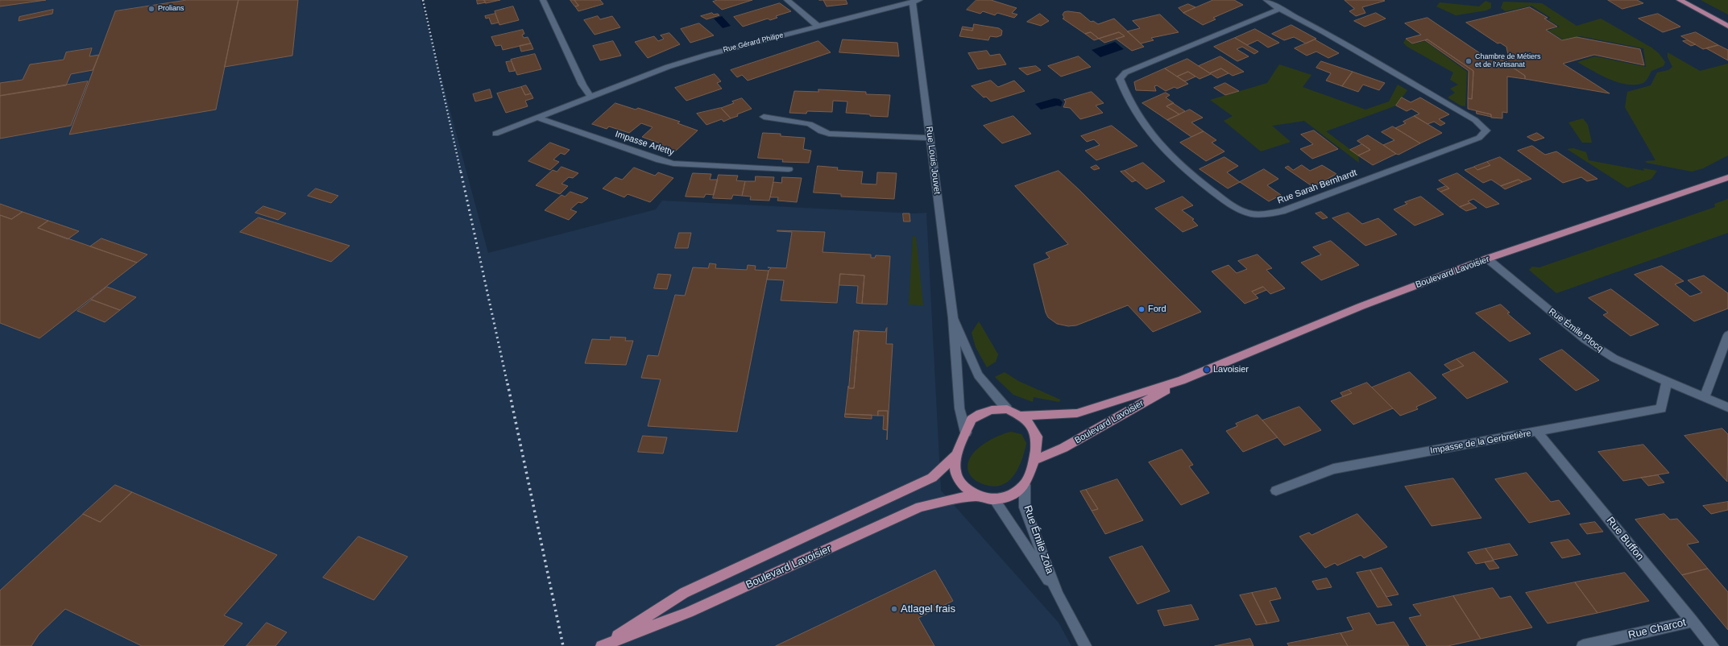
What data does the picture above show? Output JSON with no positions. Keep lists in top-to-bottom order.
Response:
{
  "streets": {
    "main road": ["Boulevard Lavoisier"],
    "street": [
      "Rue Gérard Philipe",
      "Impasse Arletty",
      "Rue Louis Jouvet",
      "Rue Sarah Bernhardt",
      "Rue Émile Plocq",
      "Impasse de la Gerbretière",
      "Rue Buffon",
      "Rue Émile Zola",
      "Rue Charcot"
    ]
  },
  "crossings": [
    ["Rue Gérard Philipe", "Impasse Arletty"],
    ["Rue Gérard Philipe", "Rue Louis Jouvet"],
    ["Rue Louis Jouvet", "Boulevard Lavoisier"],
    ["Rue Louis Jouvet", "Rue Émile Zola"],
    ["Boulevard Lavoisier", "Rue Émile Plocq"],
    ["Boulevard Lavoisier", "Rue Émile Zola"],
    ["Rue Émile Plocq", "Impasse de la Gerbretière"],
    ["Impasse de la Gerbretière", "Rue Buffon"],
    ["Rue Buffon", "Rue Charcot"]
  ],
  "places": [
    "Prolians",
    "Chambre de Métiers et de l'Artisanat",
    "Ford",
    "Lavoisier",
    "Atlagel frais"
  ]
}
